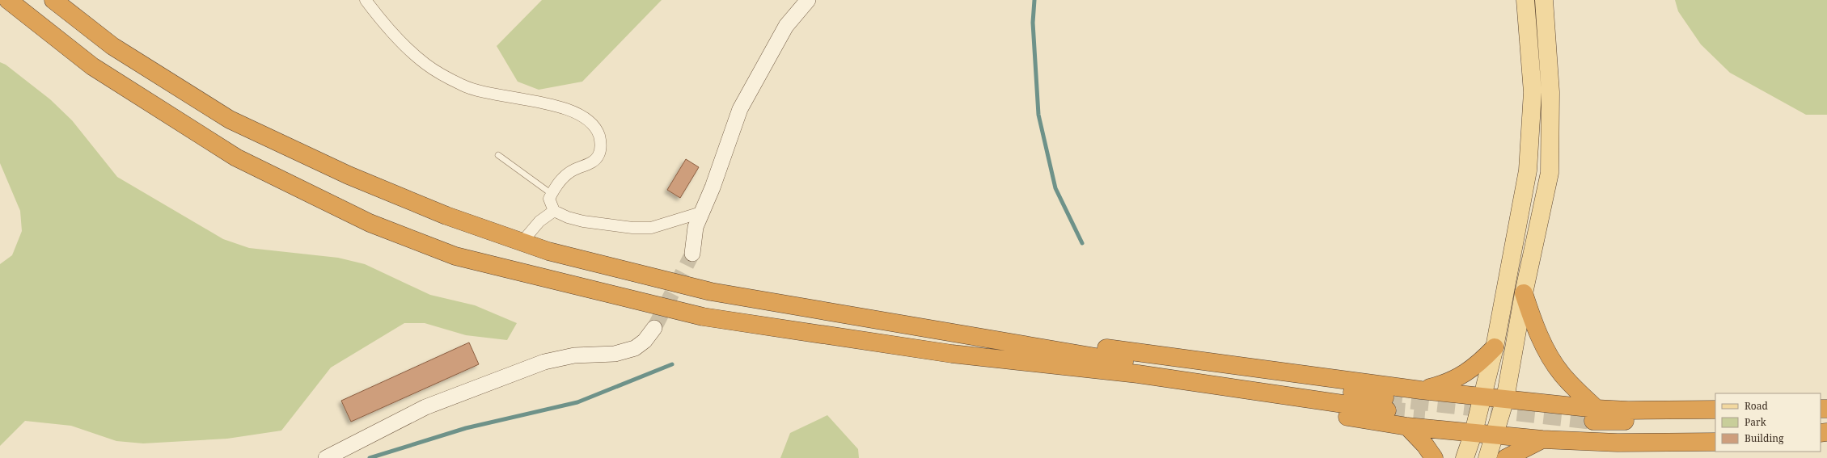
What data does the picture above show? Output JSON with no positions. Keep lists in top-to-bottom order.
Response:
{
  "legend": ["Road", "Park", "Building"]
}
